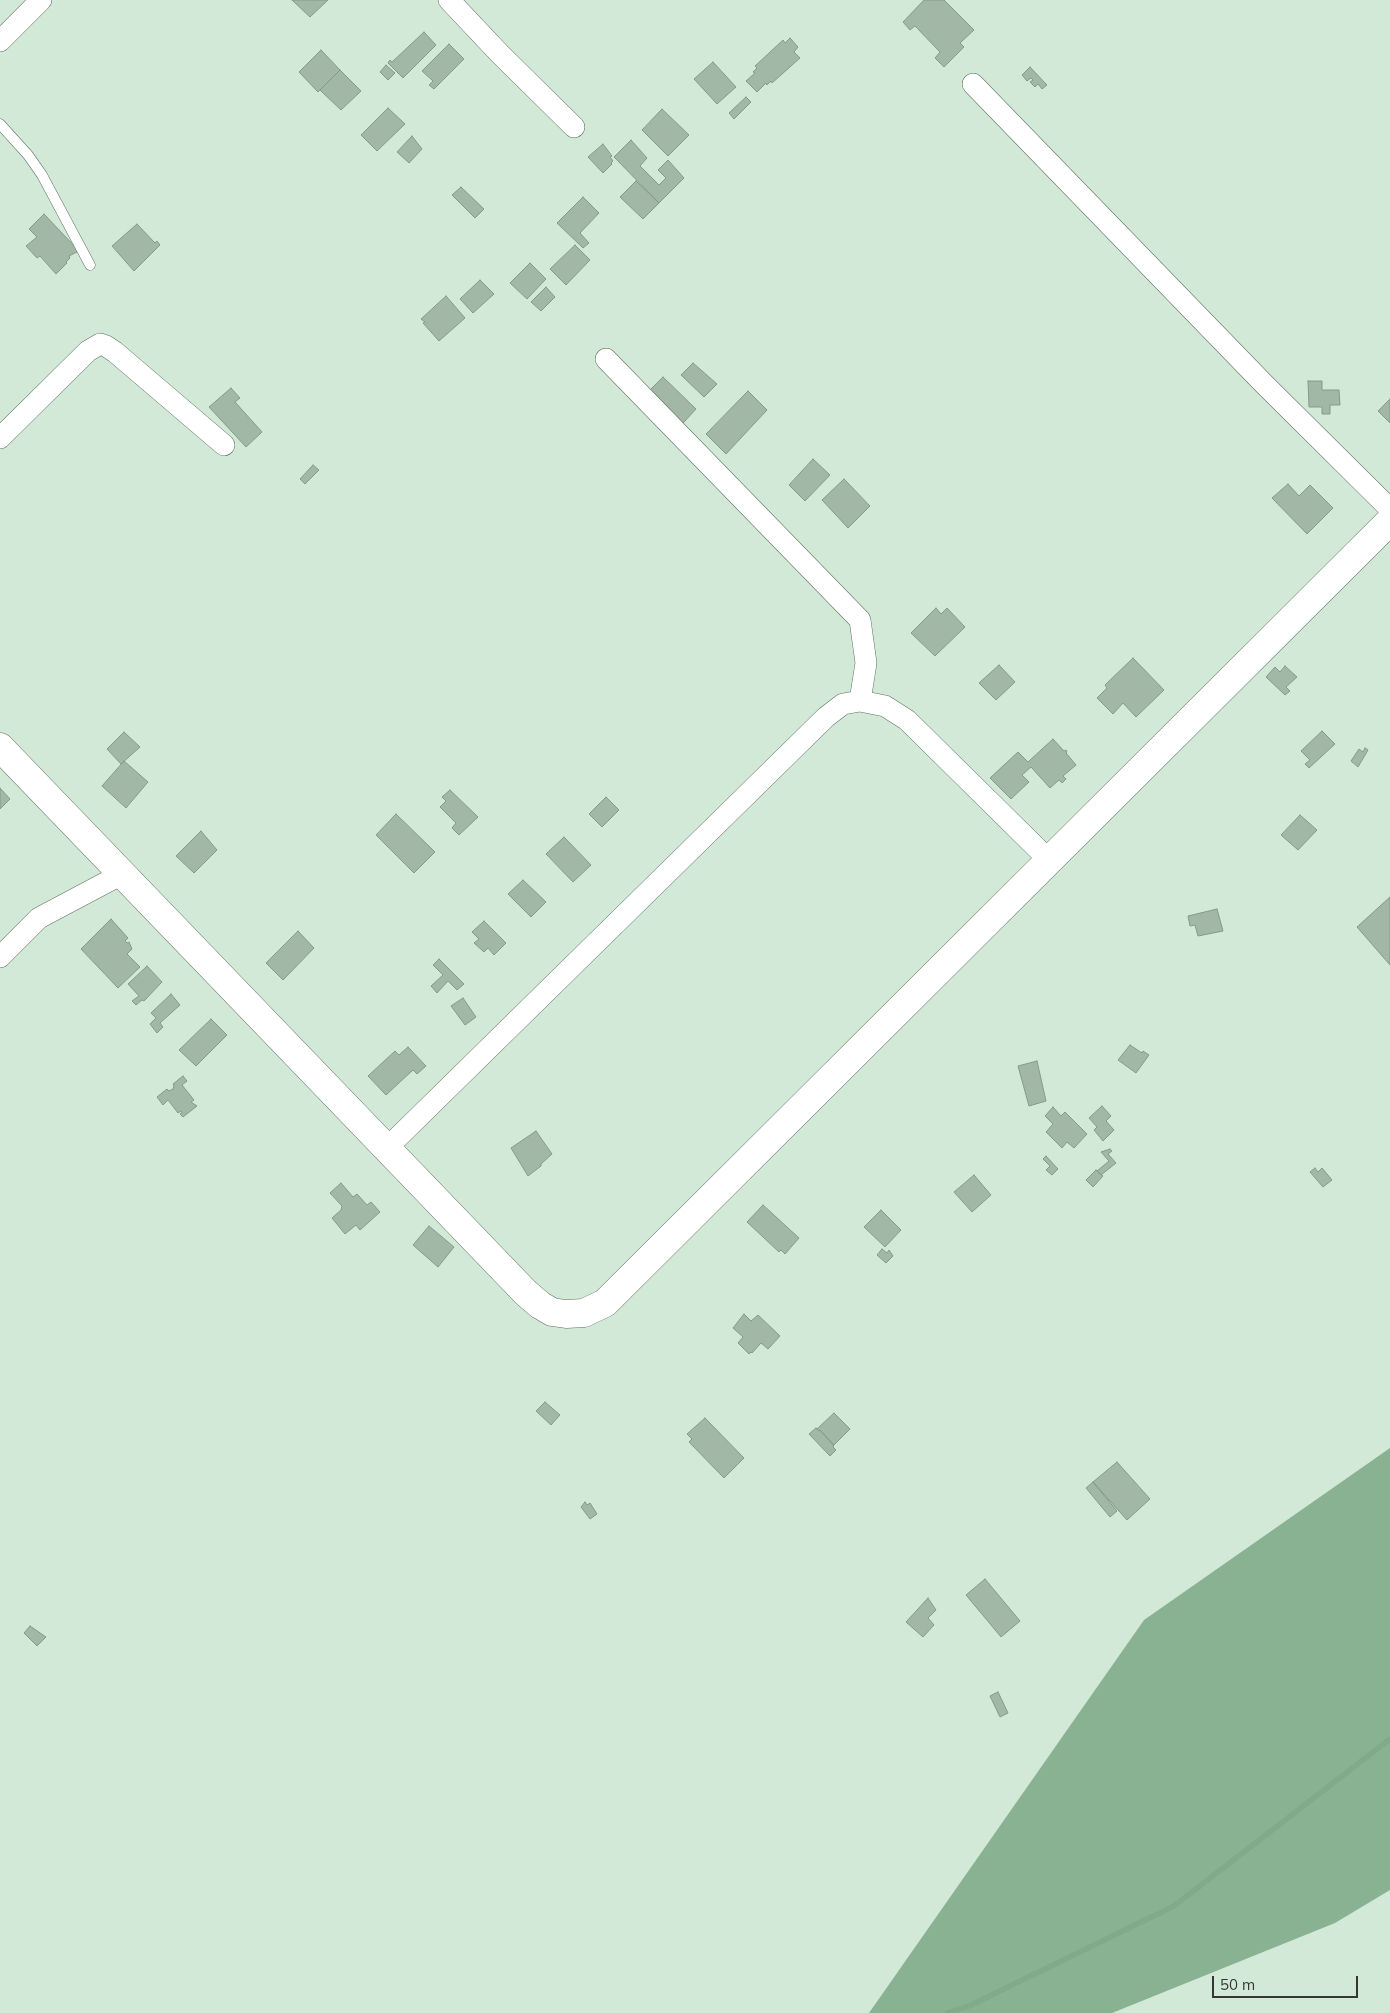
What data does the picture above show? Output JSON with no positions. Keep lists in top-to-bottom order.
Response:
{
  "scale_bar": "50 m"
}
